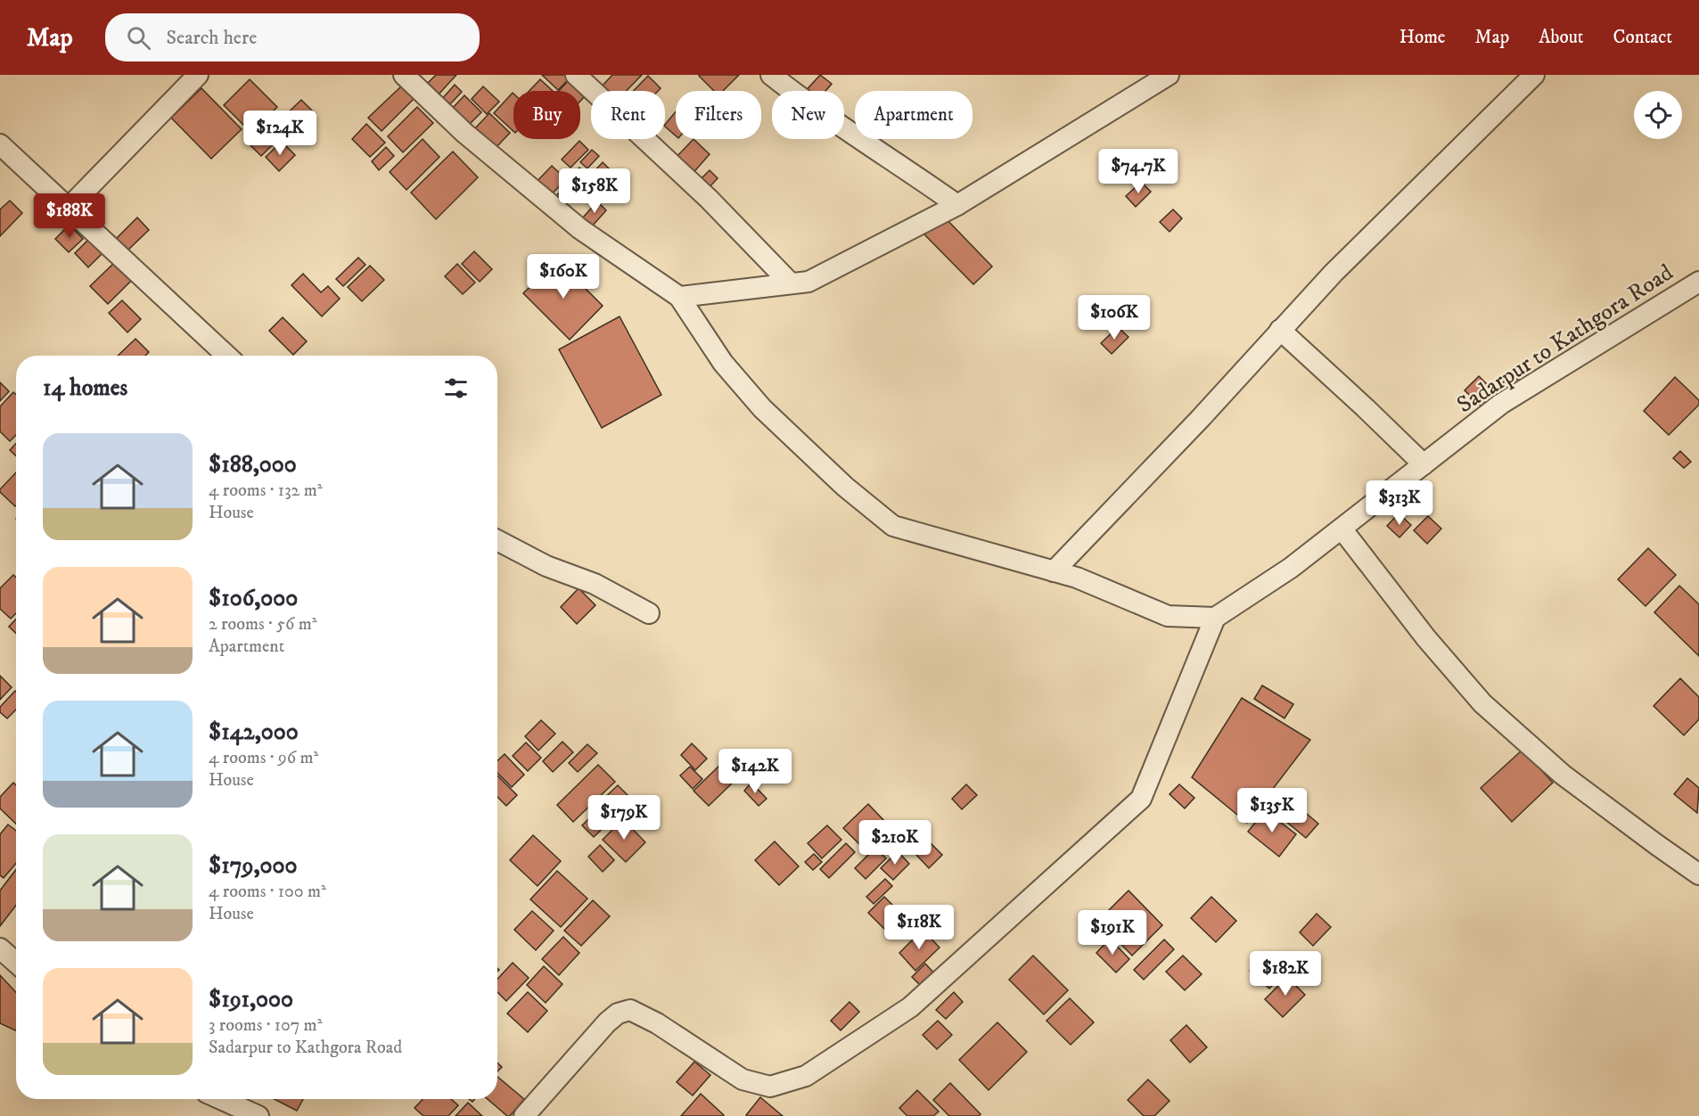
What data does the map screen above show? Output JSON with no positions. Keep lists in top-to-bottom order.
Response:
{
  "streets": {
    "street": ["Sadarpur to Kathgora Road"]
  },
  "page": {
    "header": "Map",
    "search": "Search here",
    "nav": [
      "Home",
      "Map",
      "About",
      "Contact"
    ],
    "chip": [
      "Buy",
      "Rent",
      "Filters",
      "New",
      "Apartment"
    ],
    "price": [
      "$124K",
      "$74.7K",
      "$158K",
      "$188K",
      "$160K",
      "$106K",
      "$313K",
      "$142K",
      "$135K",
      "$179K",
      "$210K",
      "$118K",
      "$191K",
      "$182K"
    ],
    "heading": "14 homes",
    "list": [
      {
        "name": "$188,000",
        "note": "4 rooms · 132 m² · House"
      },
      {
        "name": "$106,000",
        "note": "2 rooms · 56 m² · Apartment"
      },
      {
        "name": "$142,000",
        "note": "4 rooms · 96 m² · House"
      },
      {
        "name": "$179,000",
        "note": "4 rooms · 100 m² · House"
      },
      {
        "name": "$191,000",
        "note": "3 rooms · 107 m² · Sadarpur to Kathgora Road"
      }
    ]
  }
}
